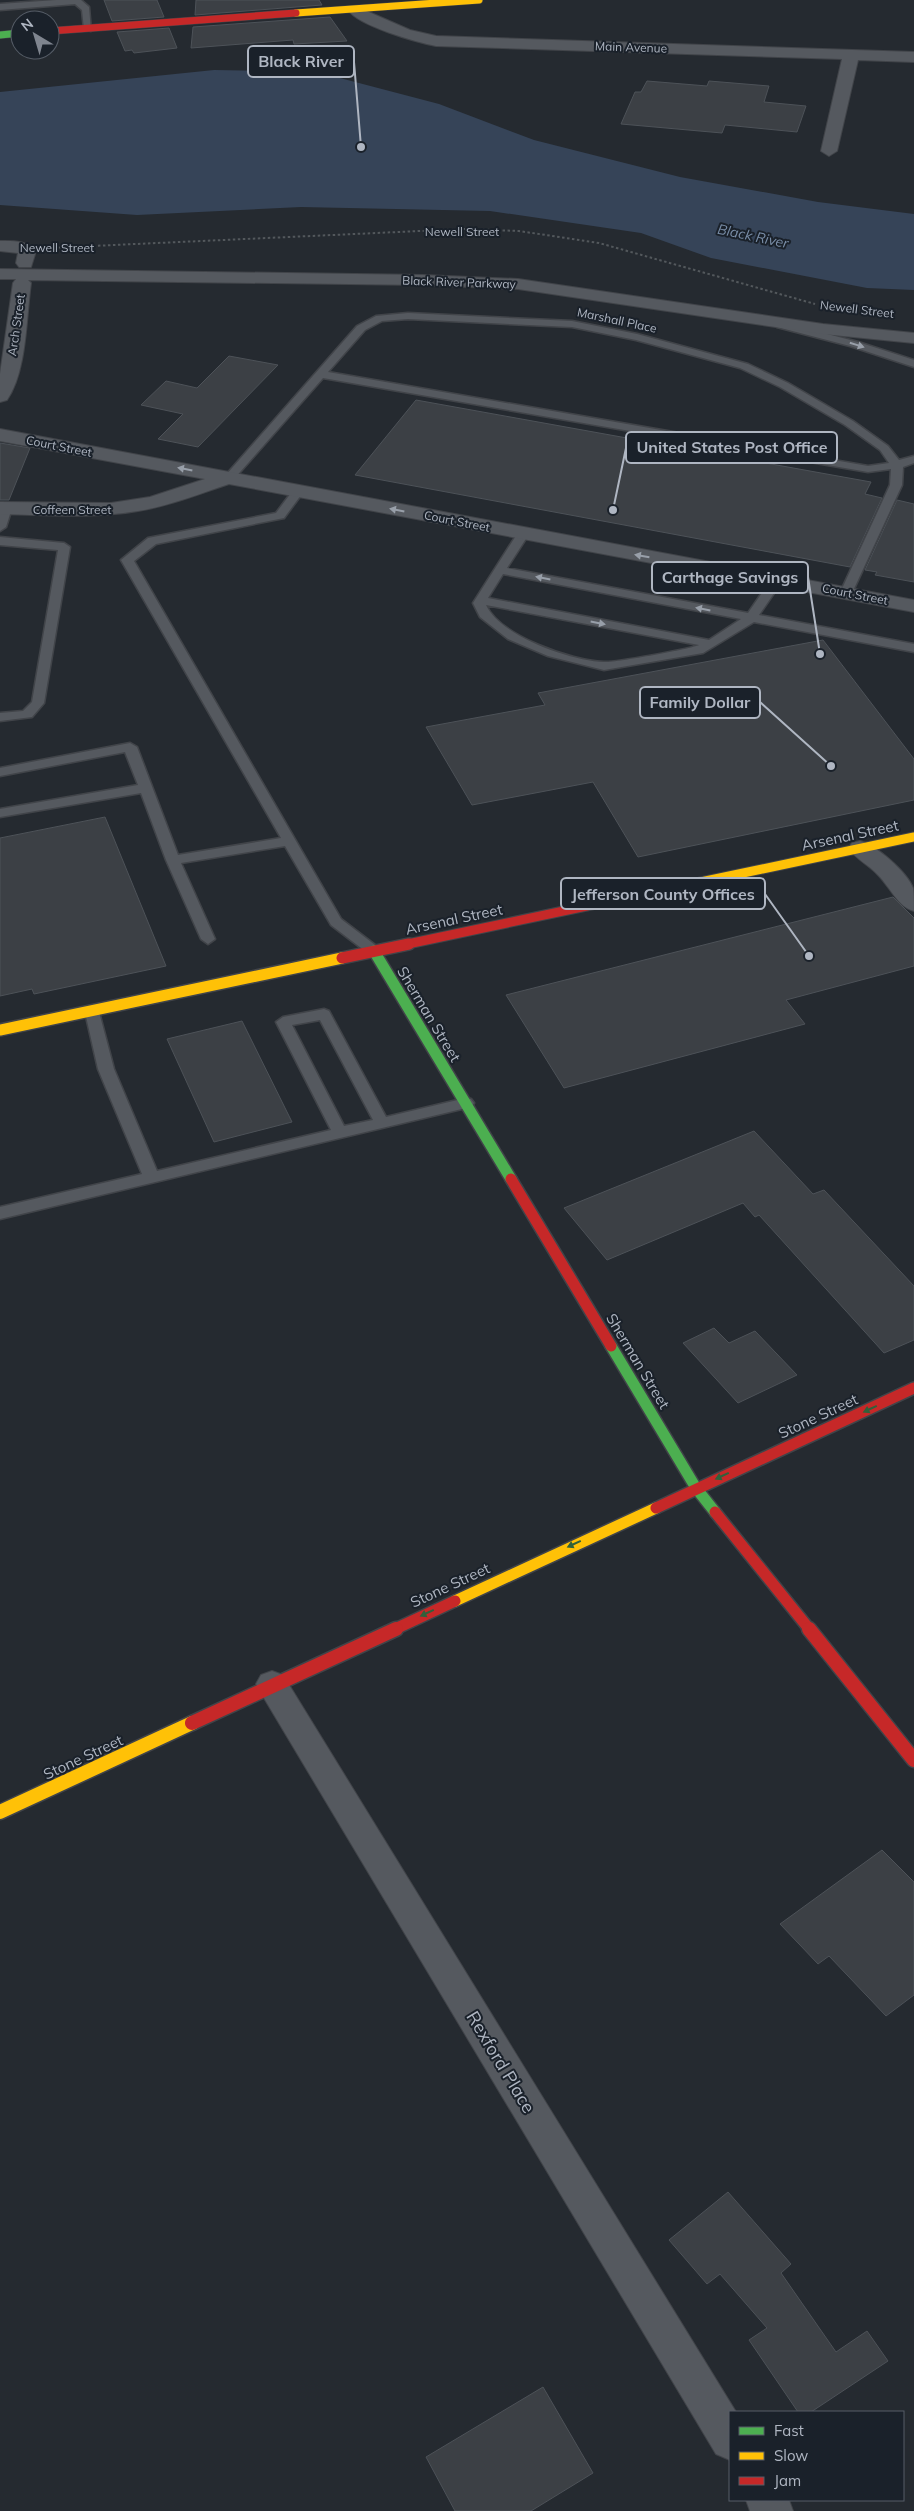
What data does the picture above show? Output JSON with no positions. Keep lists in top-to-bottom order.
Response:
{
  "streets": {
    "main road": ["Arsenal Street", "Sherman Street", "Stone Street"],
    "street": [
      "Main Avenue",
      "Newell Street",
      "Black River Parkway",
      "Arch Street",
      "Court Street",
      "Coffeen Street",
      "Rexford Place"
    ],
    "lane": ["Marshall Place"]
  },
  "crossings": [
    ["Marshall Place", "Court Street"],
    ["Marshall Place", "Coffeen Street"],
    ["Court Street", "Coffeen Street"],
    ["Arsenal Street", "Sherman Street"],
    ["Sherman Street", "Stone Street"],
    ["Stone Street", "Rexford Place"]
  ],
  "one_way": ["Court Street", "Stone Street"],
  "water": ["Black River"],
  "places": [
    "Black River",
    "United States Post Office",
    "Carthage Savings",
    "Family Dollar",
    "Jefferson County Offices"
  ],
  "legend": ["Fast", "Slow", "Jam"],
  "north": "top left"
}
